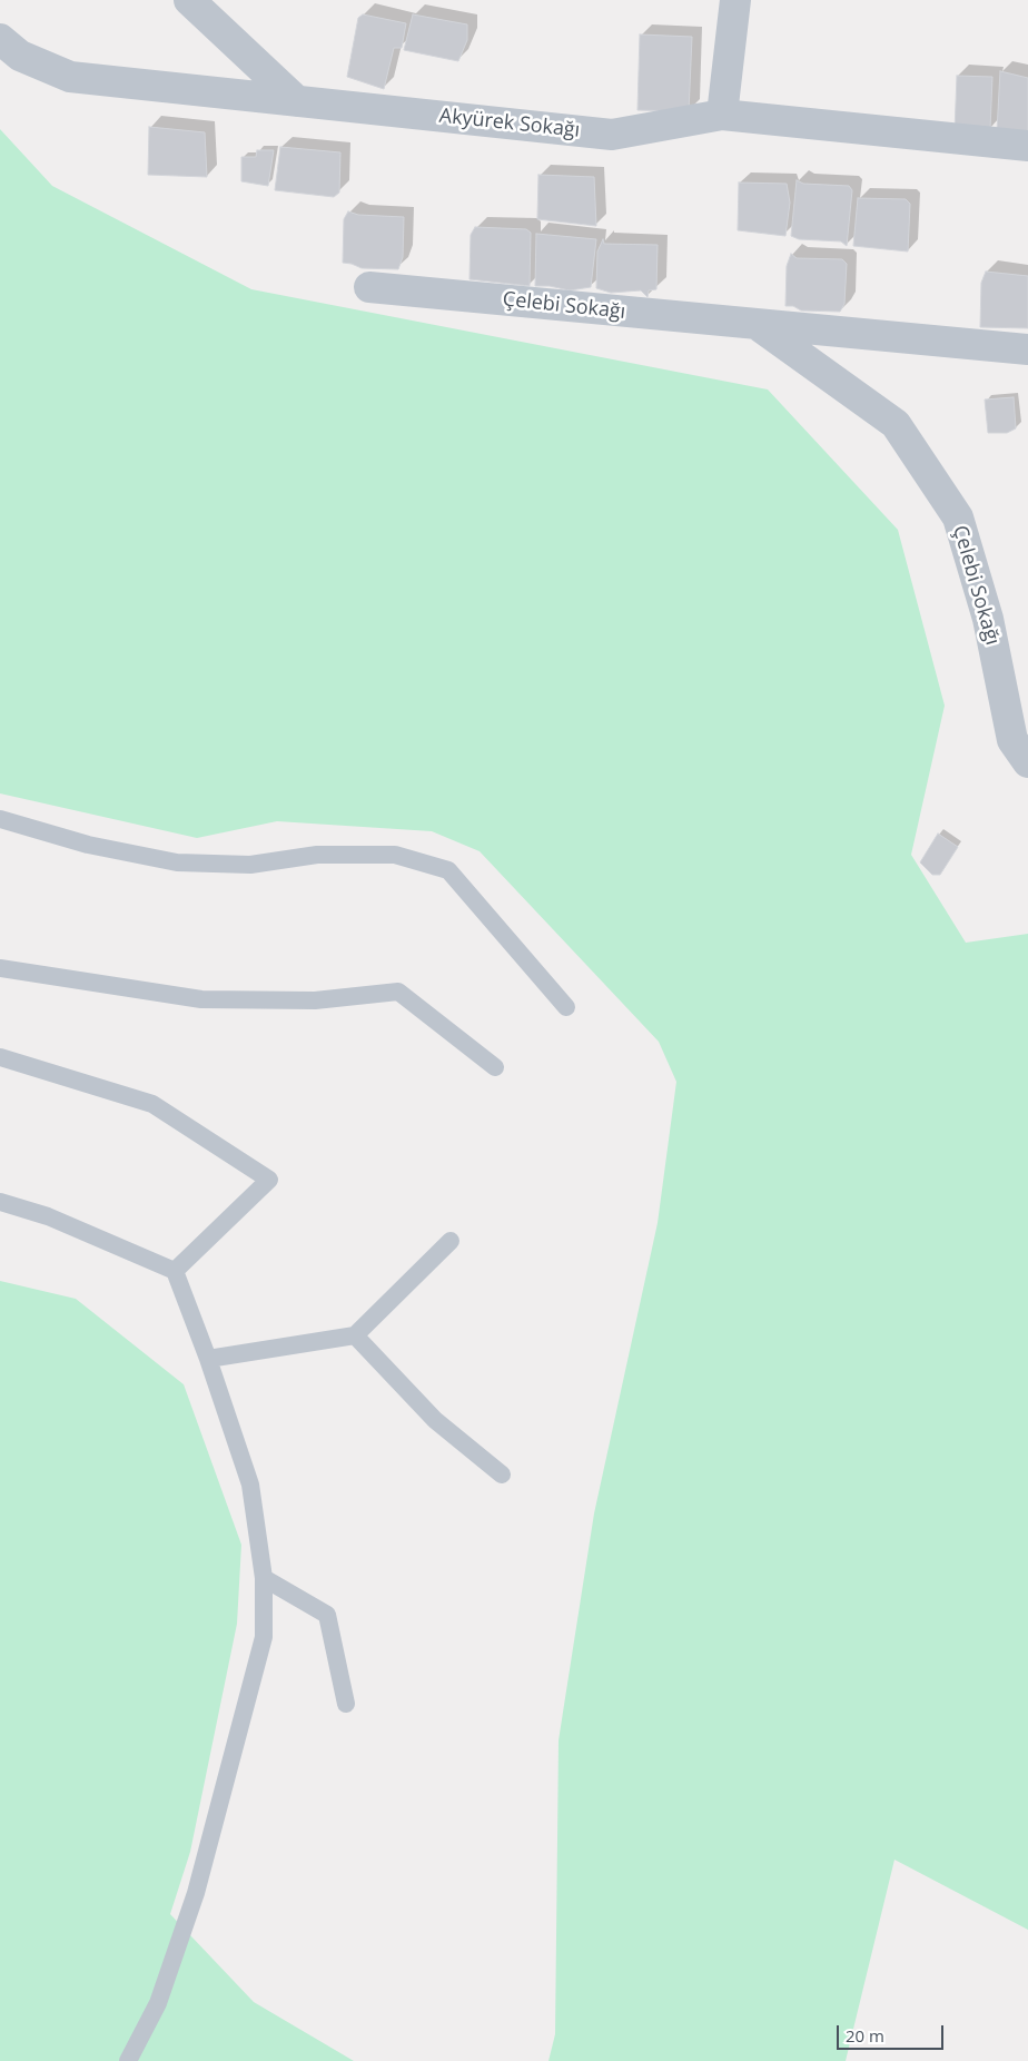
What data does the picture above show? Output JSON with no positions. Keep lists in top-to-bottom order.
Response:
{
  "streets": {
    "street": ["Akyürek Sokağı", "Çelebi Sokağı"]
  },
  "scale_bar": "20 m"
}
